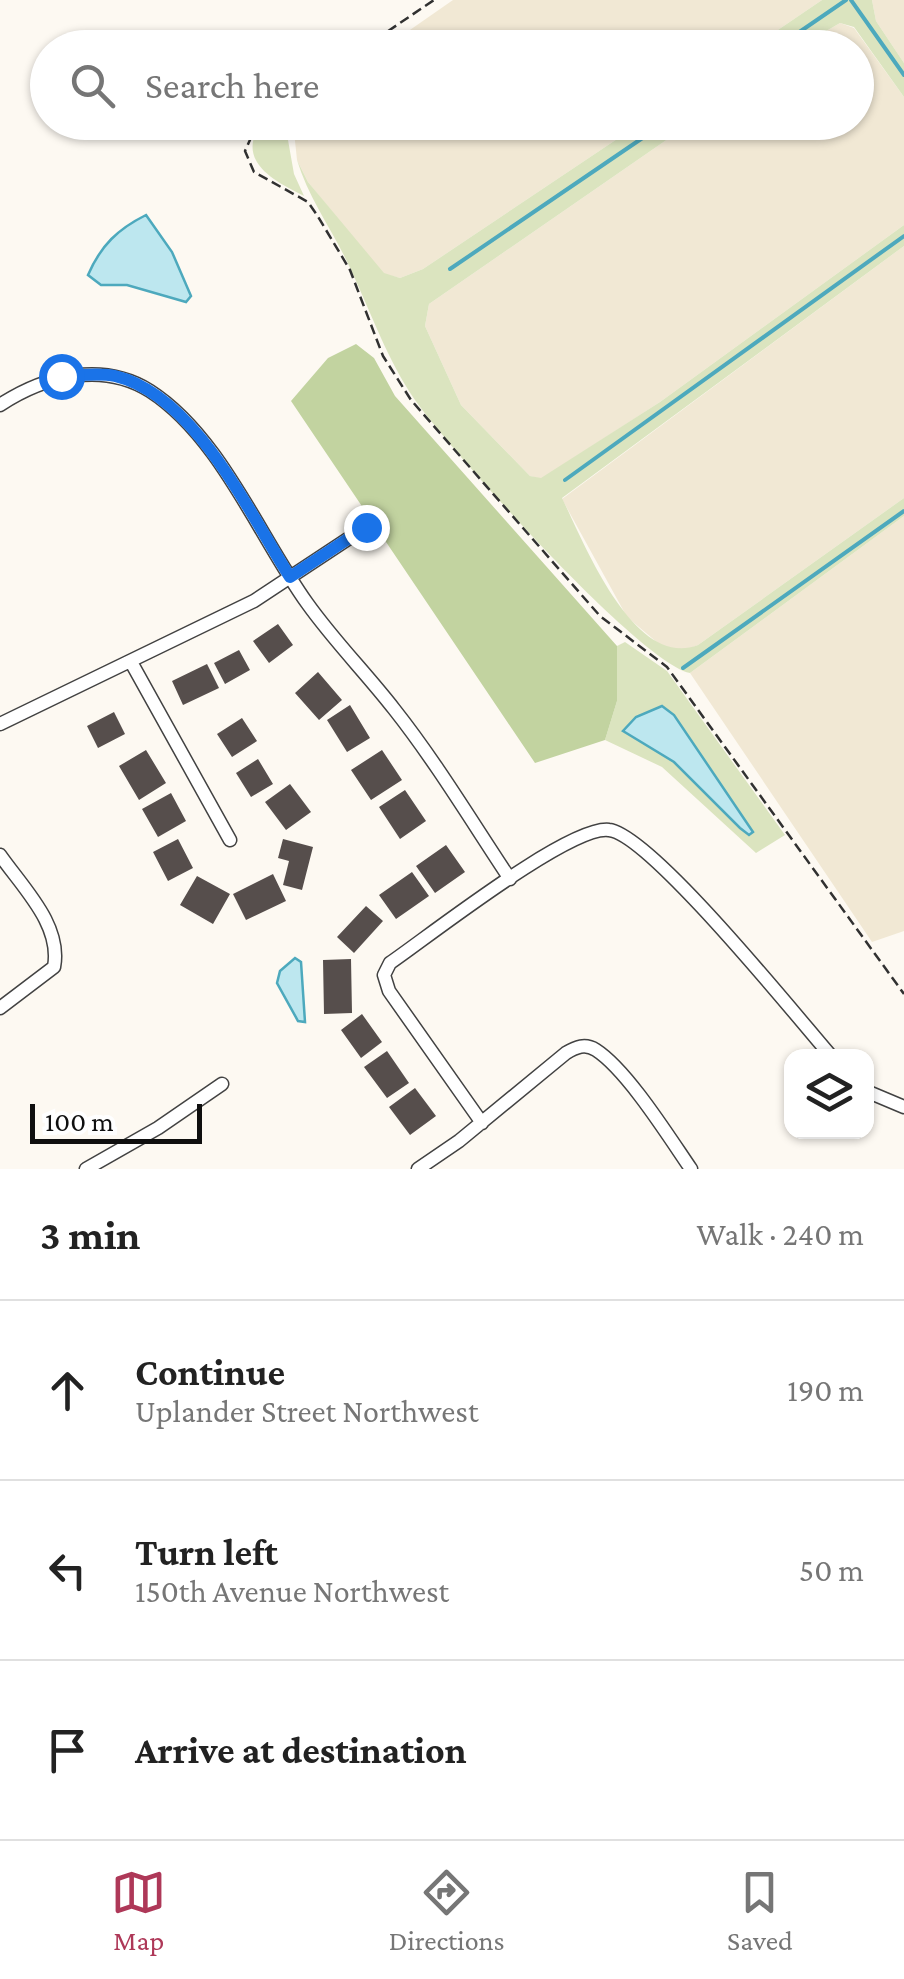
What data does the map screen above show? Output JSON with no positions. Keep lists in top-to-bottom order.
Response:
{
  "scale_bar": "100 m",
  "page": {
    "search": "Search here",
    "scale": "100 m",
    "heading": ["3 min", "Walk · 240 m"],
    "list": [
      ["Continue", "Uplander Street Northwest", "190 m"],
      ["Turn left", "150th Avenue Northwest", "50 m"],
      "Arrive at destination"
    ],
    "nav": ["Map", "Directions", "Saved"]
  }
}
